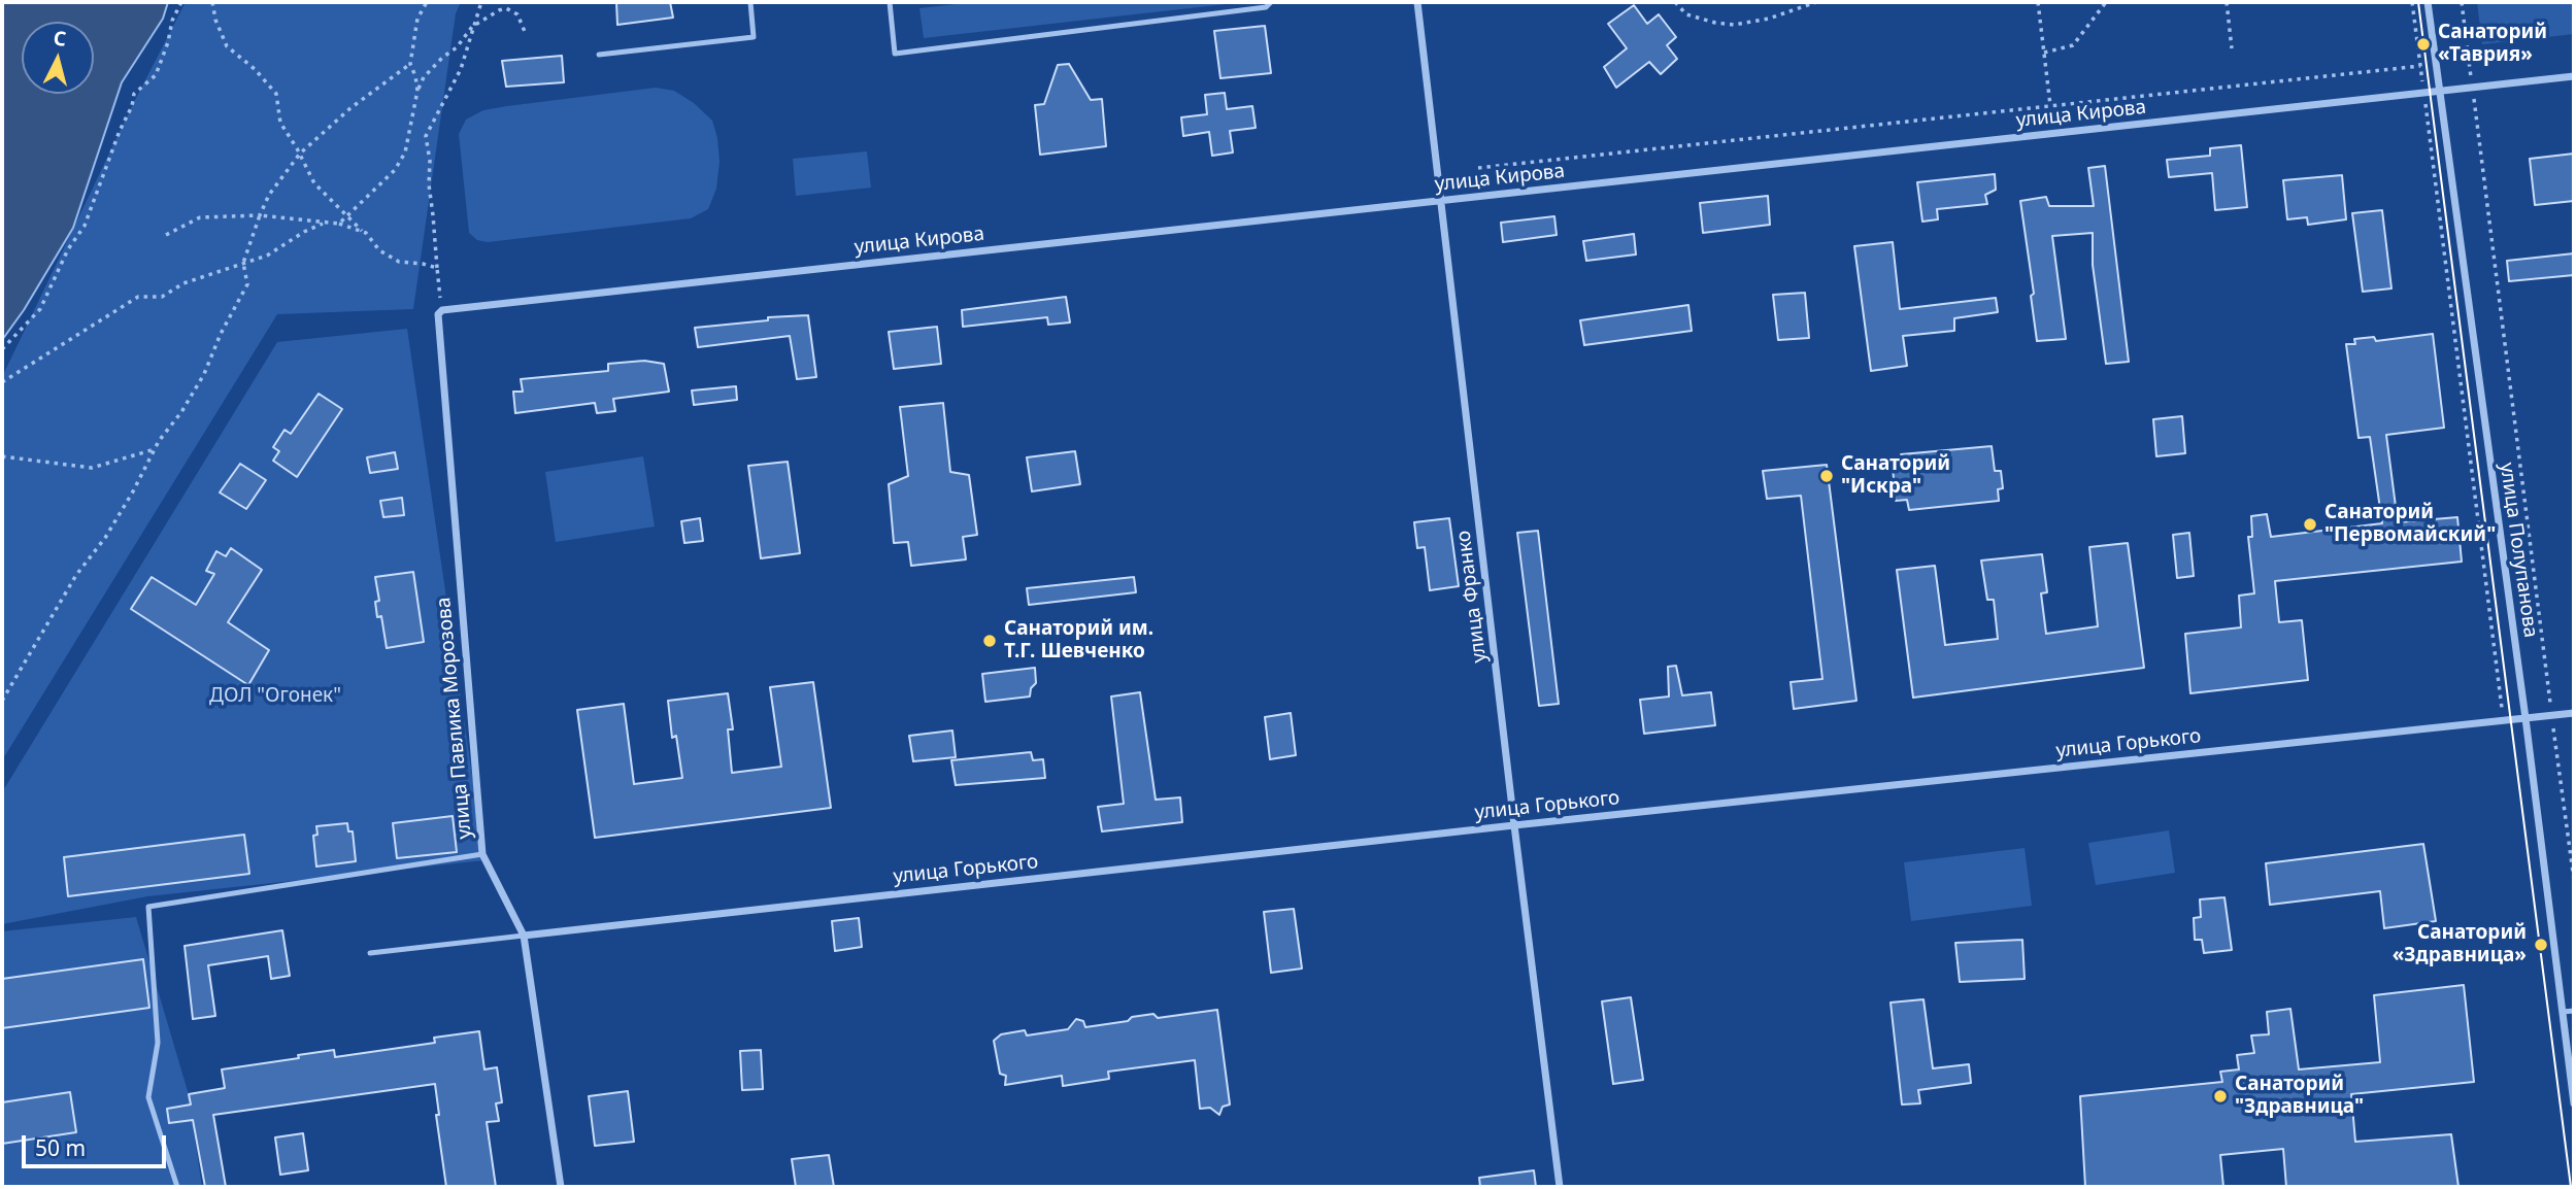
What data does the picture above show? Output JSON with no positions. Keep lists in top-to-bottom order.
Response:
{
  "streets": {
    "street": [
      "улица Кирова",
      "улица Полупанова",
      "улица Франко",
      "улица Павлика Морозова",
      "улица Горького"
    ]
  },
  "crossings": [
    ["улица Кирова", "улица Полупанова"],
    ["улица Кирова", "улица Франко"],
    ["улица Кирова", "улица Павлика Морозова"],
    ["улица Полупанова", "улица Горького"],
    ["улица Франко", "улица Горького"],
    ["улица Павлика Морозова", "улица Горького"]
  ],
  "parks": ["ДОЛ \"Огонек\""],
  "places": [
    "Санаторий «Таврия»",
    "Санаторий \"Искра\"",
    "Санаторий \"Первомайский\"",
    "Санаторий им. Т.Г. Шевченко",
    "Санаторий «Здравница»",
    "Санаторий \"Здравница\""
  ],
  "scale_bar": "50 m",
  "north": "top"
}
